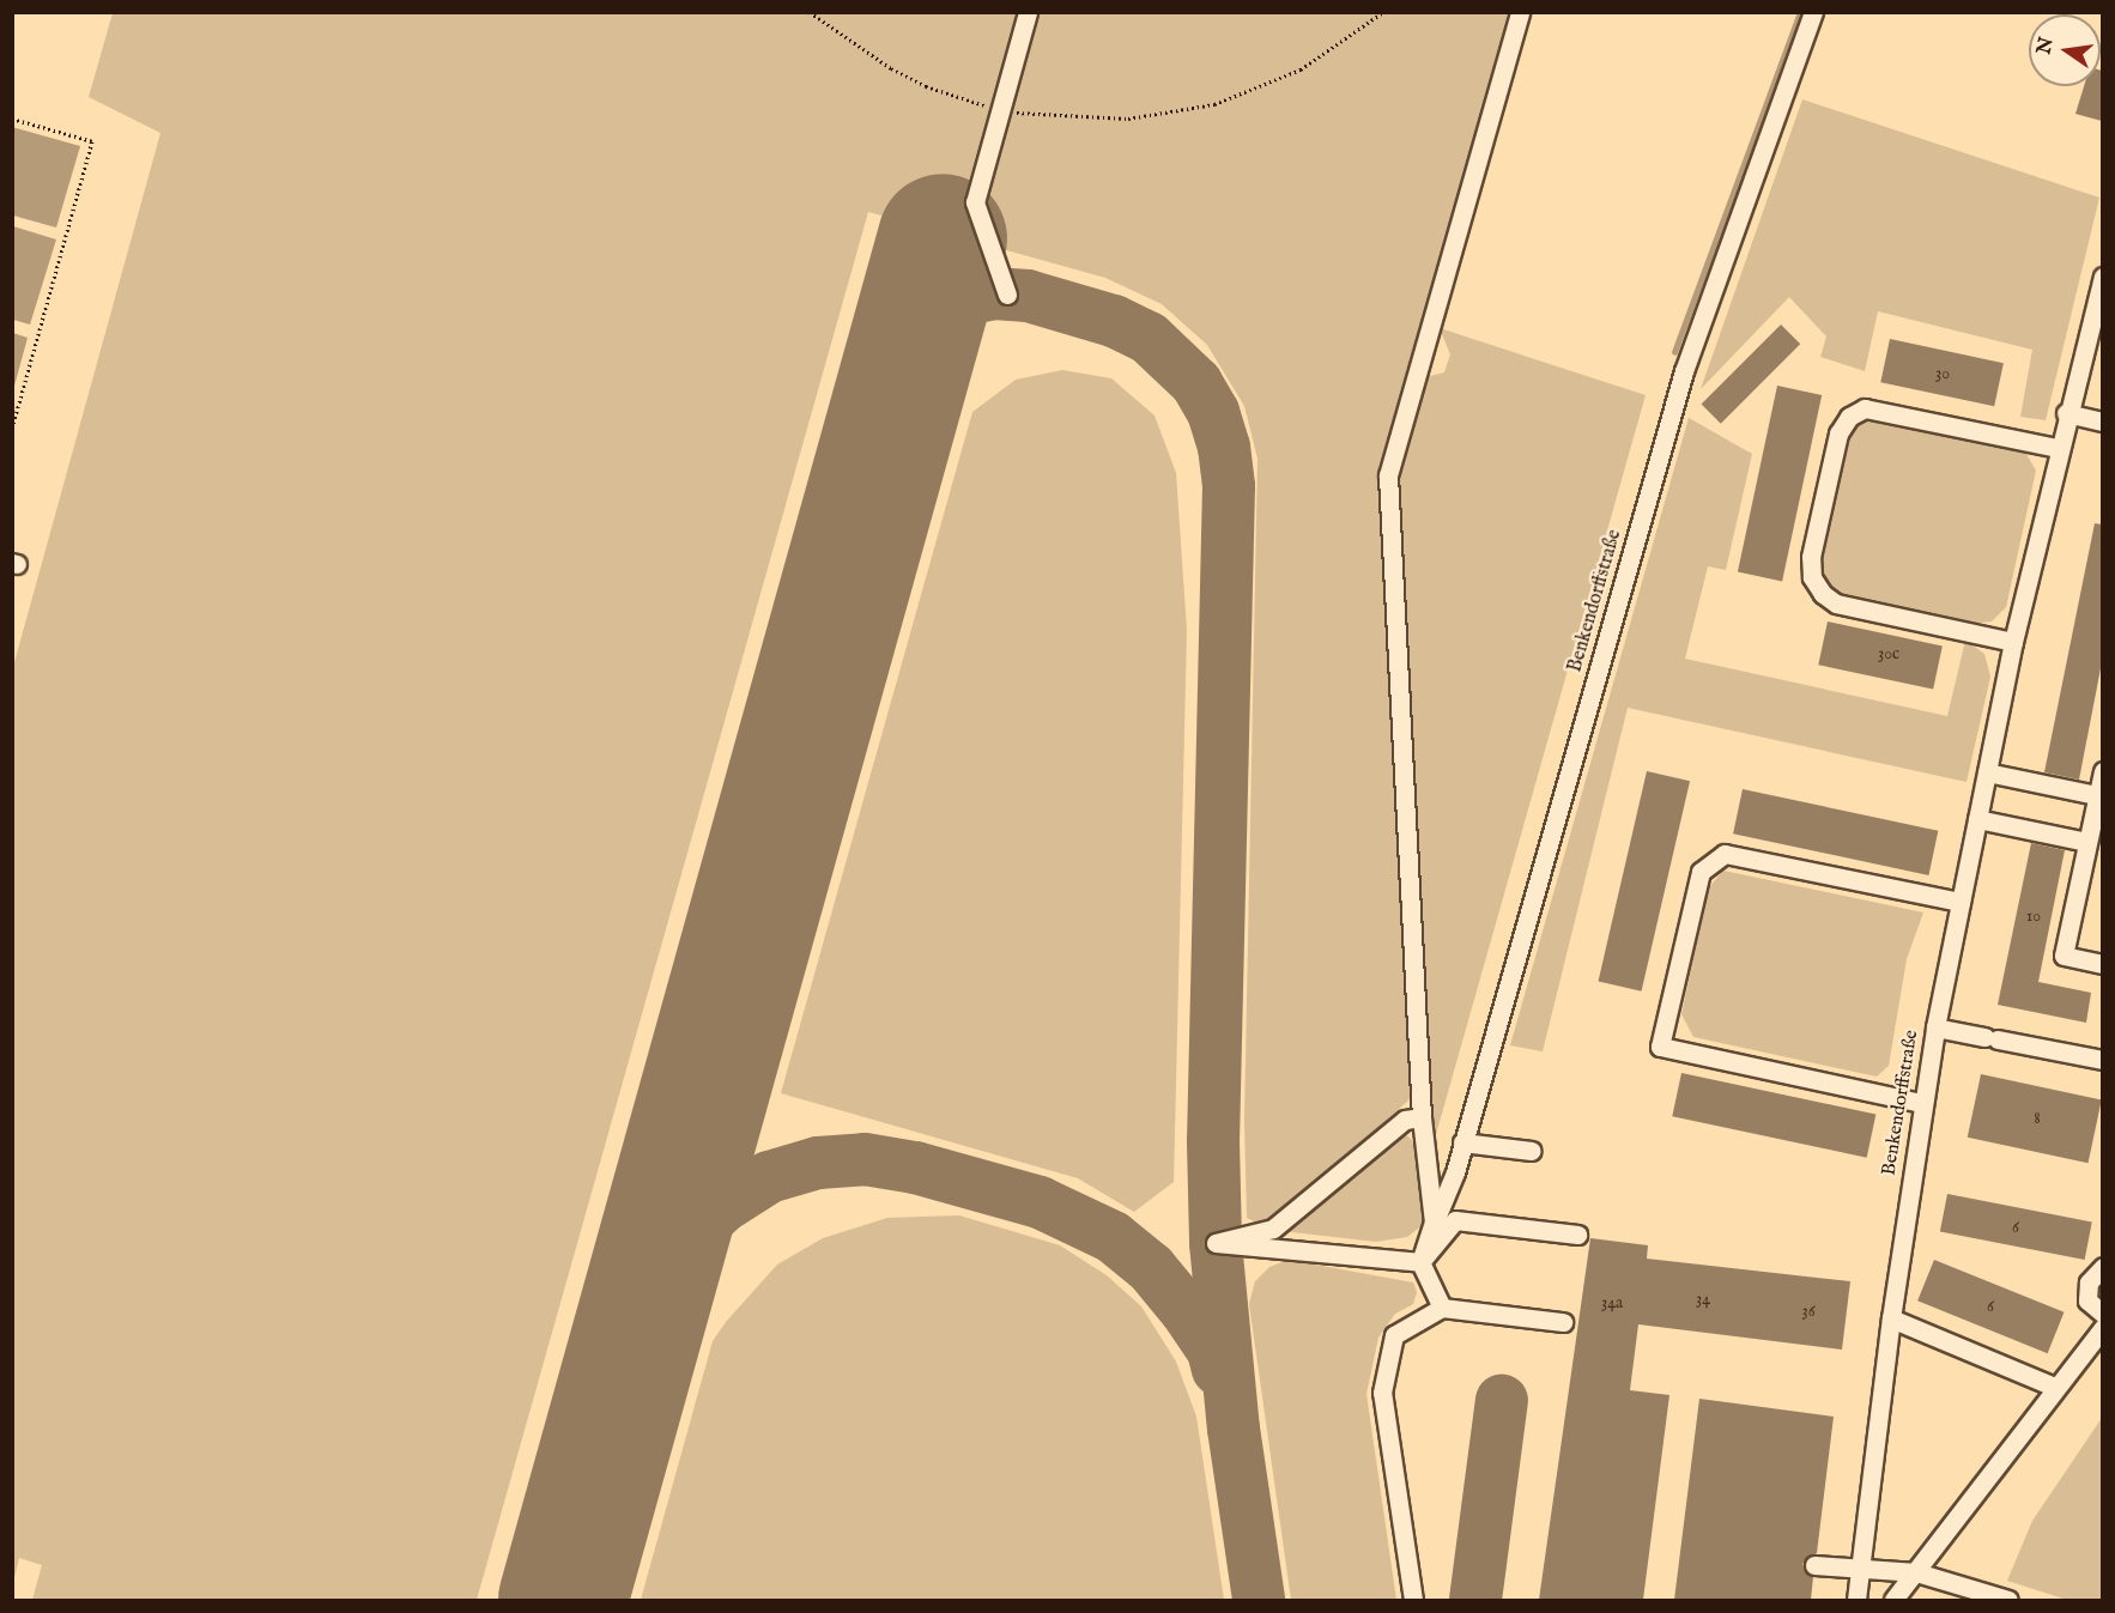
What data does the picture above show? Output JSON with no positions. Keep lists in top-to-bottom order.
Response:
{
  "streets": {
    "street": ["Benkendorffstraße"]
  },
  "house_numbers": [
    "30",
    "30c",
    "10",
    "8",
    "6",
    "34",
    "34a",
    "6",
    "36"
  ],
  "north": "left"
}
